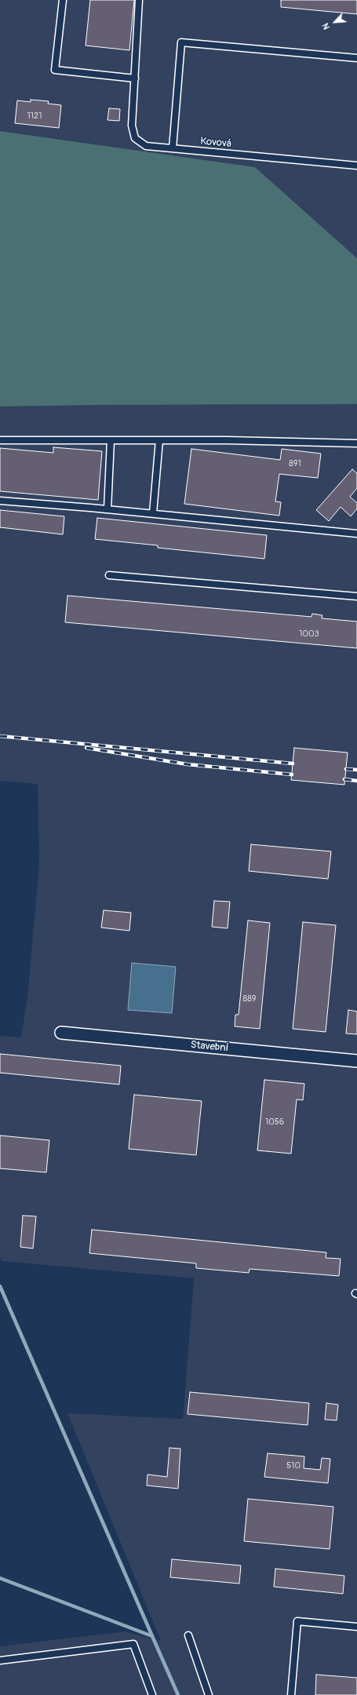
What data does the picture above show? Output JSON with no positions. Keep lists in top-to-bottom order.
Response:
{
  "streets": {
    "street": ["Stavební"],
    "lane": ["Kovová"]
  },
  "house_numbers": [
    "1121",
    "891",
    "1003",
    "889",
    "1056",
    "510"
  ],
  "north": "bottom left"
}
